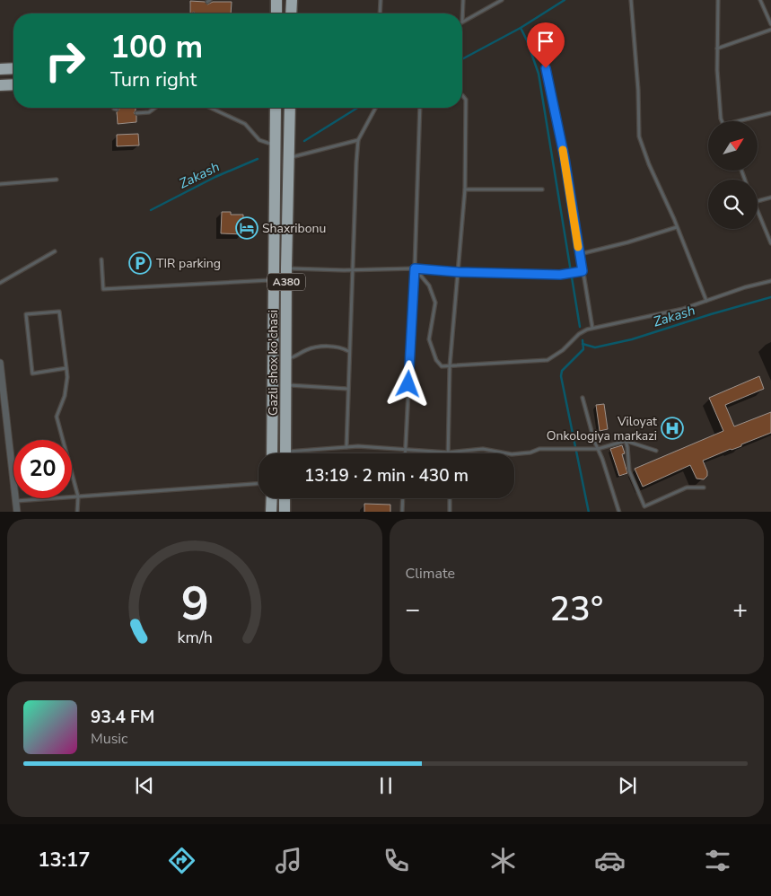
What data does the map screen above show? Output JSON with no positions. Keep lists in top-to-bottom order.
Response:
{
  "streets": {
    "highway": ["A380", "Gazli shox ko'chasi"]
  },
  "water": ["Zakash"],
  "places": {
    "hotel": ["Shaxribonu"],
    "parking": ["TIR parking"],
    "hospital": ["Viloyat Onkologiya markazi"]
  },
  "north": "top right",
  "page": {
    "turn": ["100 m", "Turn right"],
    "limit": "20",
    "trip": "13:19 · 2 min · 430 m",
    "tile": "Climate",
    "heat": ["−", "23°", "+"],
    "song": ["93.4 FM", "Music"],
    "tabs": "13:17",
    "gauge": ["9", "km/h"]
  }
}
